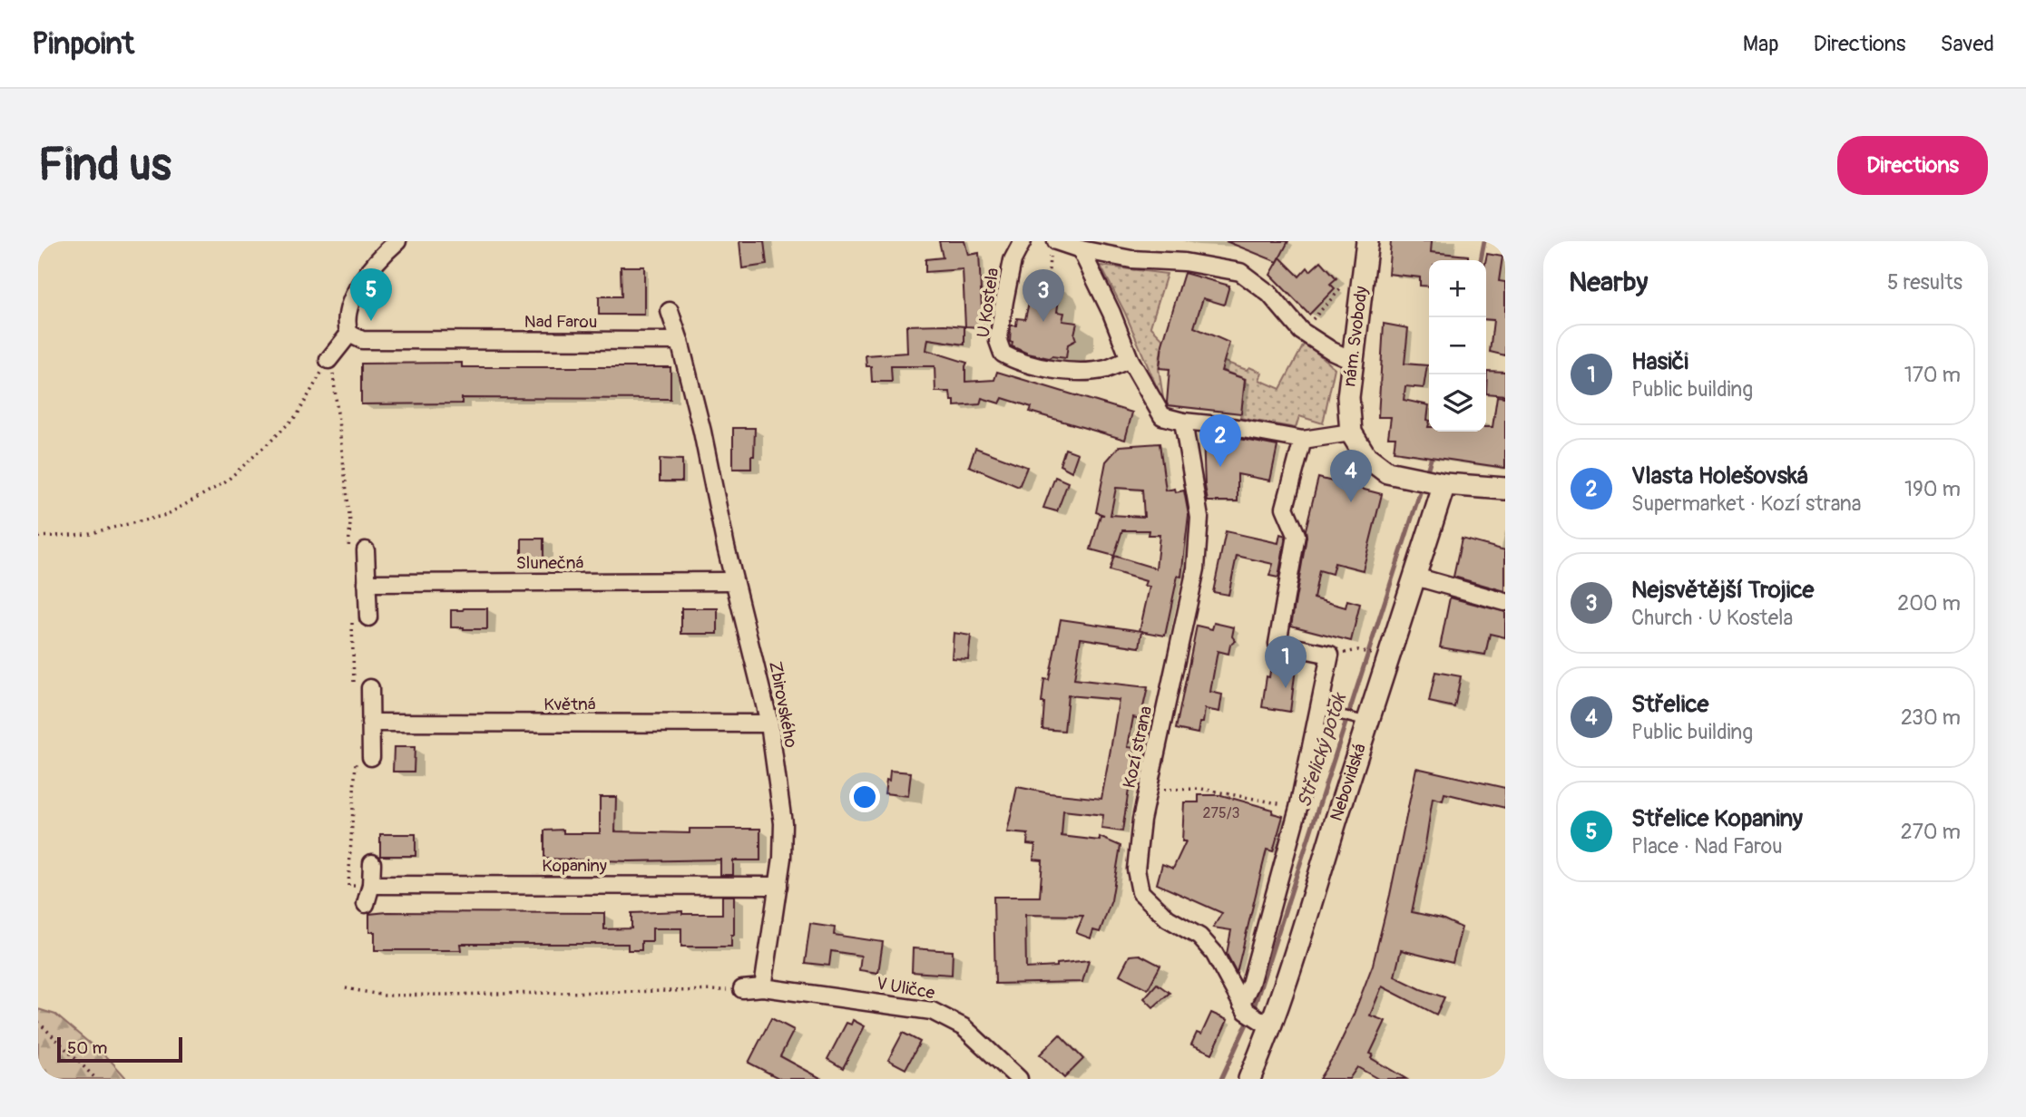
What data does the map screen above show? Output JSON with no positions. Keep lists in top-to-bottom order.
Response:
{
  "streets": {
    "street": [
      "U Kostela",
      "Nad Farou",
      "nám. Svobody",
      "Slunečná",
      "Květná",
      "Zbirovského",
      "Kozí strana",
      "Nebovidská",
      "Kopaniny",
      "V Uličce"
    ]
  },
  "crossings": [
    ["Nad Farou", "Zbirovského"],
    ["nám. Svobody", "Nebovidská"],
    ["Slunečná", "Zbirovského"],
    ["Květná", "Zbirovského"],
    ["Zbirovského", "Kopaniny"],
    ["Zbirovského", "V Uličce"],
    ["Kozí strana", "Nebovidská"]
  ],
  "water": ["Střelický potok"],
  "house_numbers": ["275/3"],
  "scale_bar": "50 m",
  "page": {
    "header": "Pinpoint",
    "nav": ["Map", "Directions", "Saved"],
    "buttons": "Directions",
    "title": "Find us",
    "heading": ["Nearby", "5 results"],
    "map_buttons": ["+", "−"],
    "pins": [
      "5",
      "3",
      "2",
      "4",
      "1"
    ],
    "list": [
      {
        "mark": "1",
        "name": "Hasiči",
        "note": "Public building",
        "value": "170 m"
      },
      {
        "mark": "2",
        "name": "Vlasta Holešovská",
        "note": "Supermarket · Kozí strana",
        "value": "190 m"
      },
      {
        "mark": "3",
        "name": "Nejsvětější Trojice",
        "note": "Church · U Kostela",
        "value": "200 m"
      },
      {
        "mark": "4",
        "name": "Střelice",
        "note": "Public building",
        "value": "230 m"
      },
      {
        "mark": "5",
        "name": "Střelice Kopaniny",
        "note": "Place · Nad Farou",
        "value": "270 m"
      }
    ],
    "scale": "50 m"
  }
}
